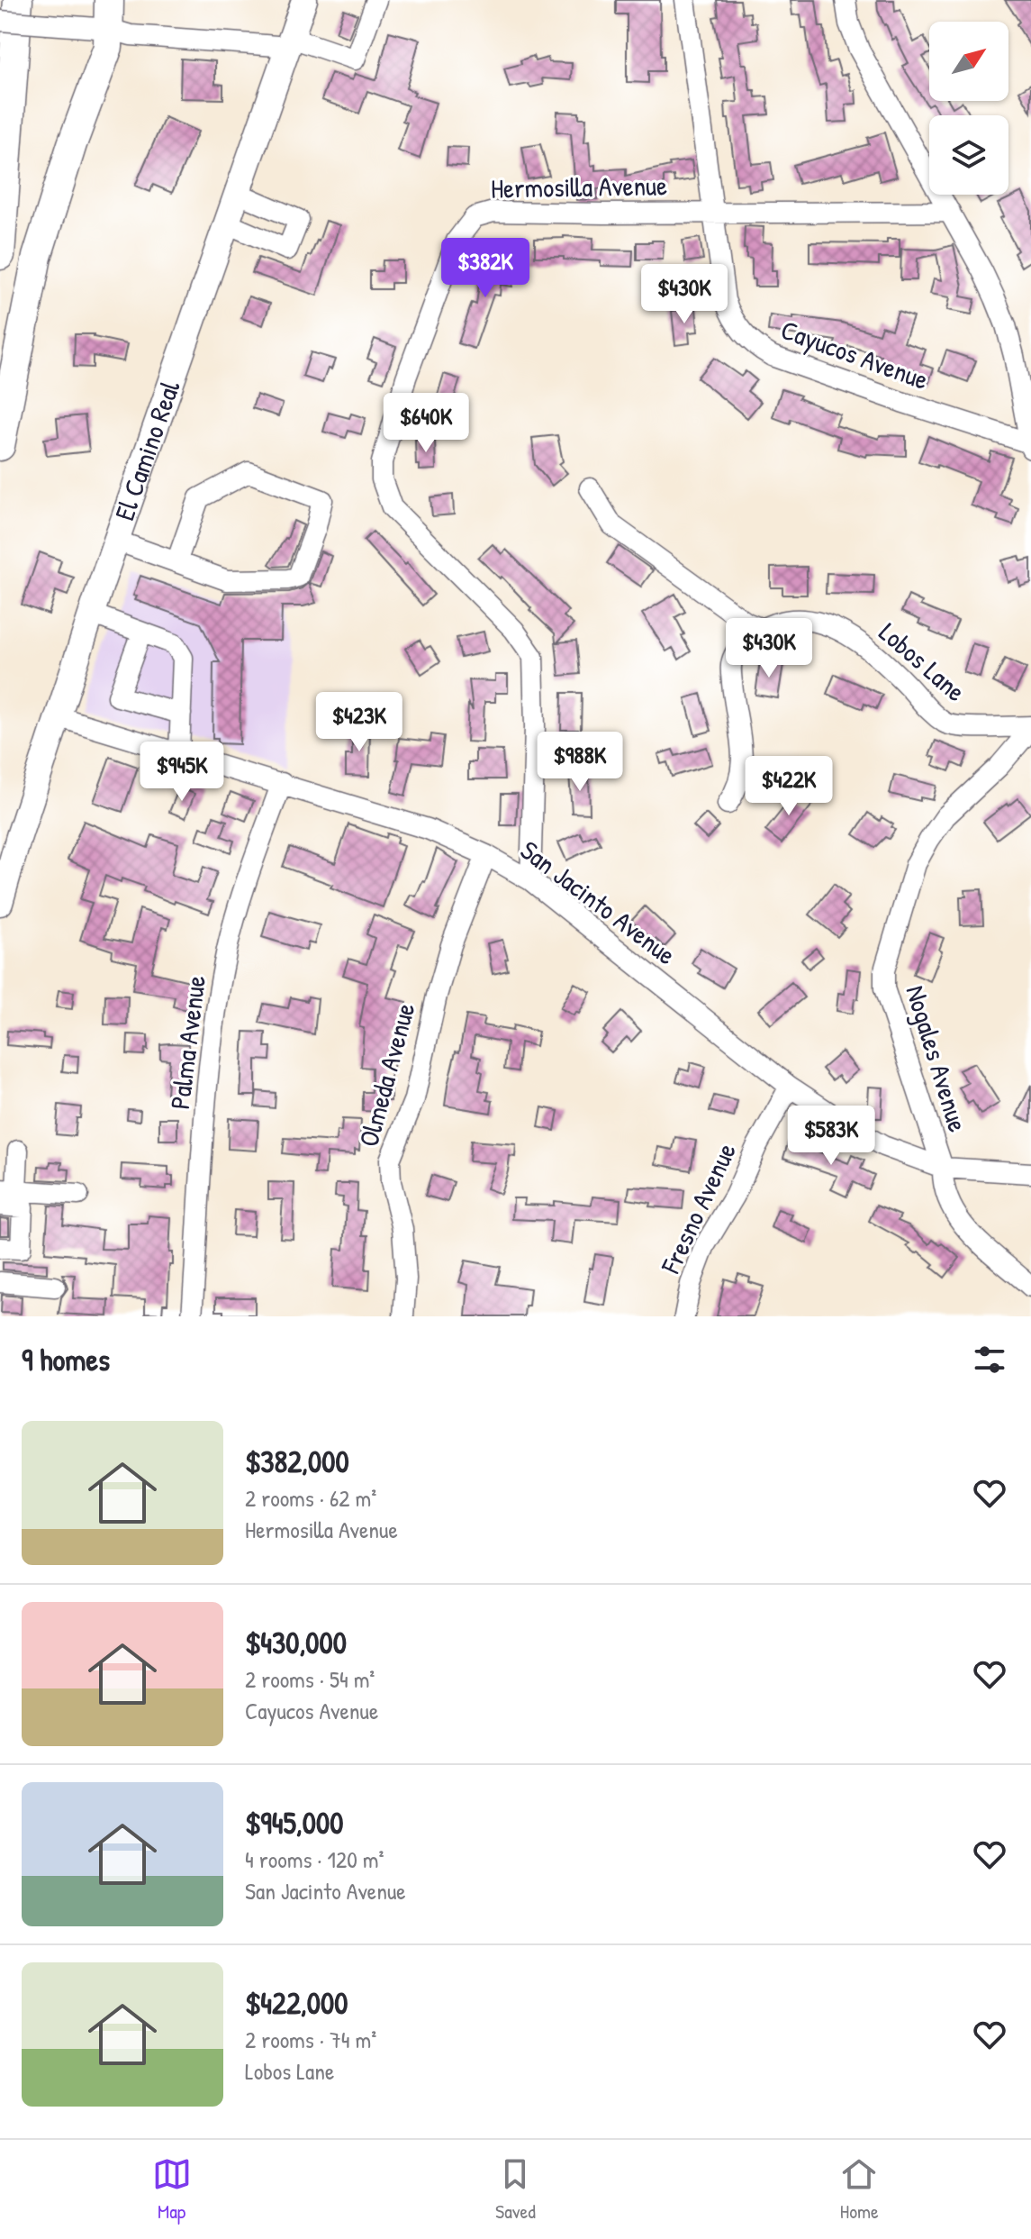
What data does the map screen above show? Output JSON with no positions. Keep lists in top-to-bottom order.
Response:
{
  "streets": {
    "main road": ["El Camino Real"],
    "street": [
      "Hermosilla Avenue",
      "Cayucos Avenue",
      "Lobos Lane",
      "San Jacinto Avenue",
      "Palma Avenue",
      "Nogales Avenue",
      "Olmeda Avenue",
      "Fresno Avenue"
    ]
  },
  "crossings": [
    ["Hermosilla Avenue", "Cayucos Avenue"],
    ["Hermosilla Avenue", "San Jacinto Avenue"],
    ["El Camino Real", "San Jacinto Avenue"],
    ["Lobos Lane", "Nogales Avenue"],
    ["San Jacinto Avenue", "Palma Avenue"],
    ["San Jacinto Avenue", "Nogales Avenue"],
    ["San Jacinto Avenue", "Olmeda Avenue"],
    ["San Jacinto Avenue", "Fresno Avenue"]
  ],
  "north": "top right",
  "page": {
    "price": [
      "$382K",
      "$430K",
      "$640K",
      "$430K",
      "$423K",
      "$988K",
      "$945K",
      "$422K",
      "$583K"
    ],
    "heading": "9 homes",
    "list": [
      {
        "name": "$382,000",
        "note": "2 rooms · 62 m² · Hermosilla Avenue"
      },
      {
        "name": "$430,000",
        "note": "2 rooms · 54 m² · Cayucos Avenue"
      },
      {
        "name": "$945,000",
        "note": "4 rooms · 120 m² · San Jacinto Avenue"
      },
      {
        "name": "$422,000",
        "note": "2 rooms · 74 m² · Lobos Lane"
      }
    ],
    "tabs": ["Map", "Saved", "Home"]
  }
}
